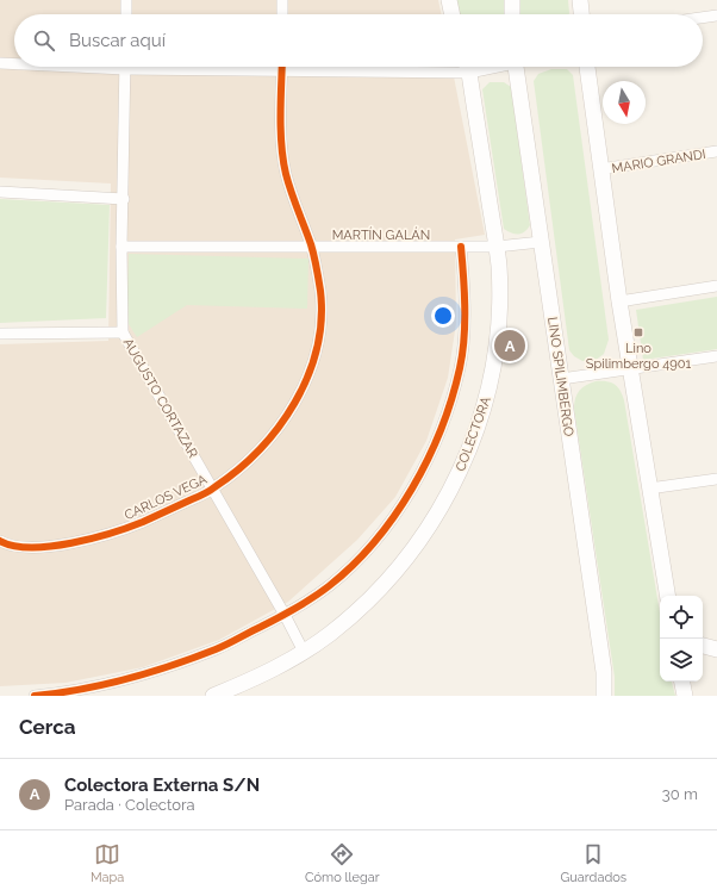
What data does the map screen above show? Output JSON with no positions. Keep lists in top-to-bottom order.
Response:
{
  "streets": {
    "main road": ["LINO SPILIMBERGO", "COLECTORA"],
    "street": [
      "MARIO GRANDI",
      "MARTÍN GALÁN",
      "AUGUSTO CORTAZAR",
      "CARLOS VEGA"
    ]
  },
  "crossings": [
    ["MARTÍN GALÁN", "LINO SPILIMBERGO"],
    ["MARTÍN GALÁN", "AUGUSTO CORTAZAR"],
    ["MARTÍN GALÁN", "COLECTORA"],
    ["MARTÍN GALÁN", "CARLOS VEGA"],
    ["AUGUSTO CORTAZAR", "COLECTORA"],
    ["AUGUSTO CORTAZAR", "CARLOS VEGA"]
  ],
  "places": {
    "transit": ["Lino Spilimbergo 4901"]
  },
  "north": "bottom",
  "page": {
    "search": "Buscar aquí",
    "pins": "A",
    "heading": "Cerca",
    "list": [
      {
        "mark": "A",
        "name": "Colectora Externa S/N",
        "note": "Parada · Colectora",
        "value": "30 m"
      }
    ],
    "nav": ["Mapa", "Cómo llegar", "Guardados"]
  }
}
